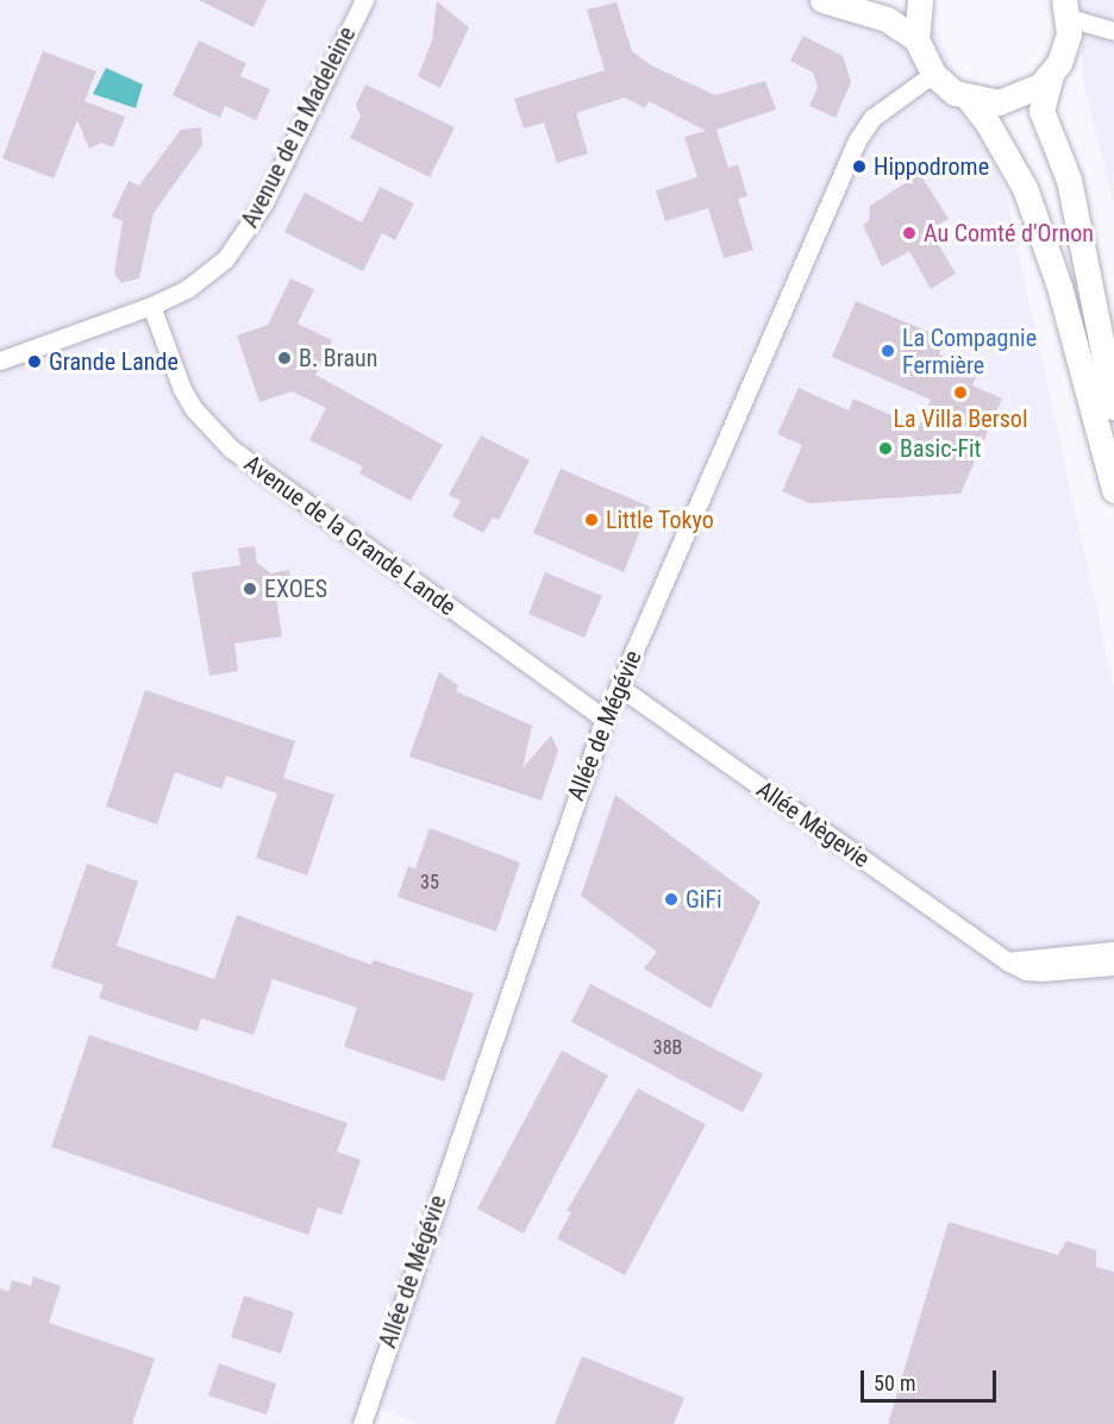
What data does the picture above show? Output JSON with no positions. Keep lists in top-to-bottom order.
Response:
{
  "streets": {
    "street": [
      "Avenue de la Madeleine",
      "Avenue de la Grande Lande",
      "Allée de Mégévie",
      "Allée Mègevie"
    ]
  },
  "crossings": [
    ["Avenue de la Madeleine", "Avenue de la Grande Lande"],
    ["Avenue de la Grande Lande", "Allée de Mégévie"],
    ["Allée de Mégévie", "Allée Mègevie"]
  ],
  "places": [
    "Hippodrome",
    "Au Comté d'Ornon",
    "La Compagnie Fermière",
    "B. Braun",
    "Grande Lande",
    "La Villa Bersol",
    "Basic-Fit",
    "Little Tokyo",
    "EXOES",
    "GiFi"
  ],
  "house_numbers": ["35", "38B"],
  "scale_bar": "50 m"
}
